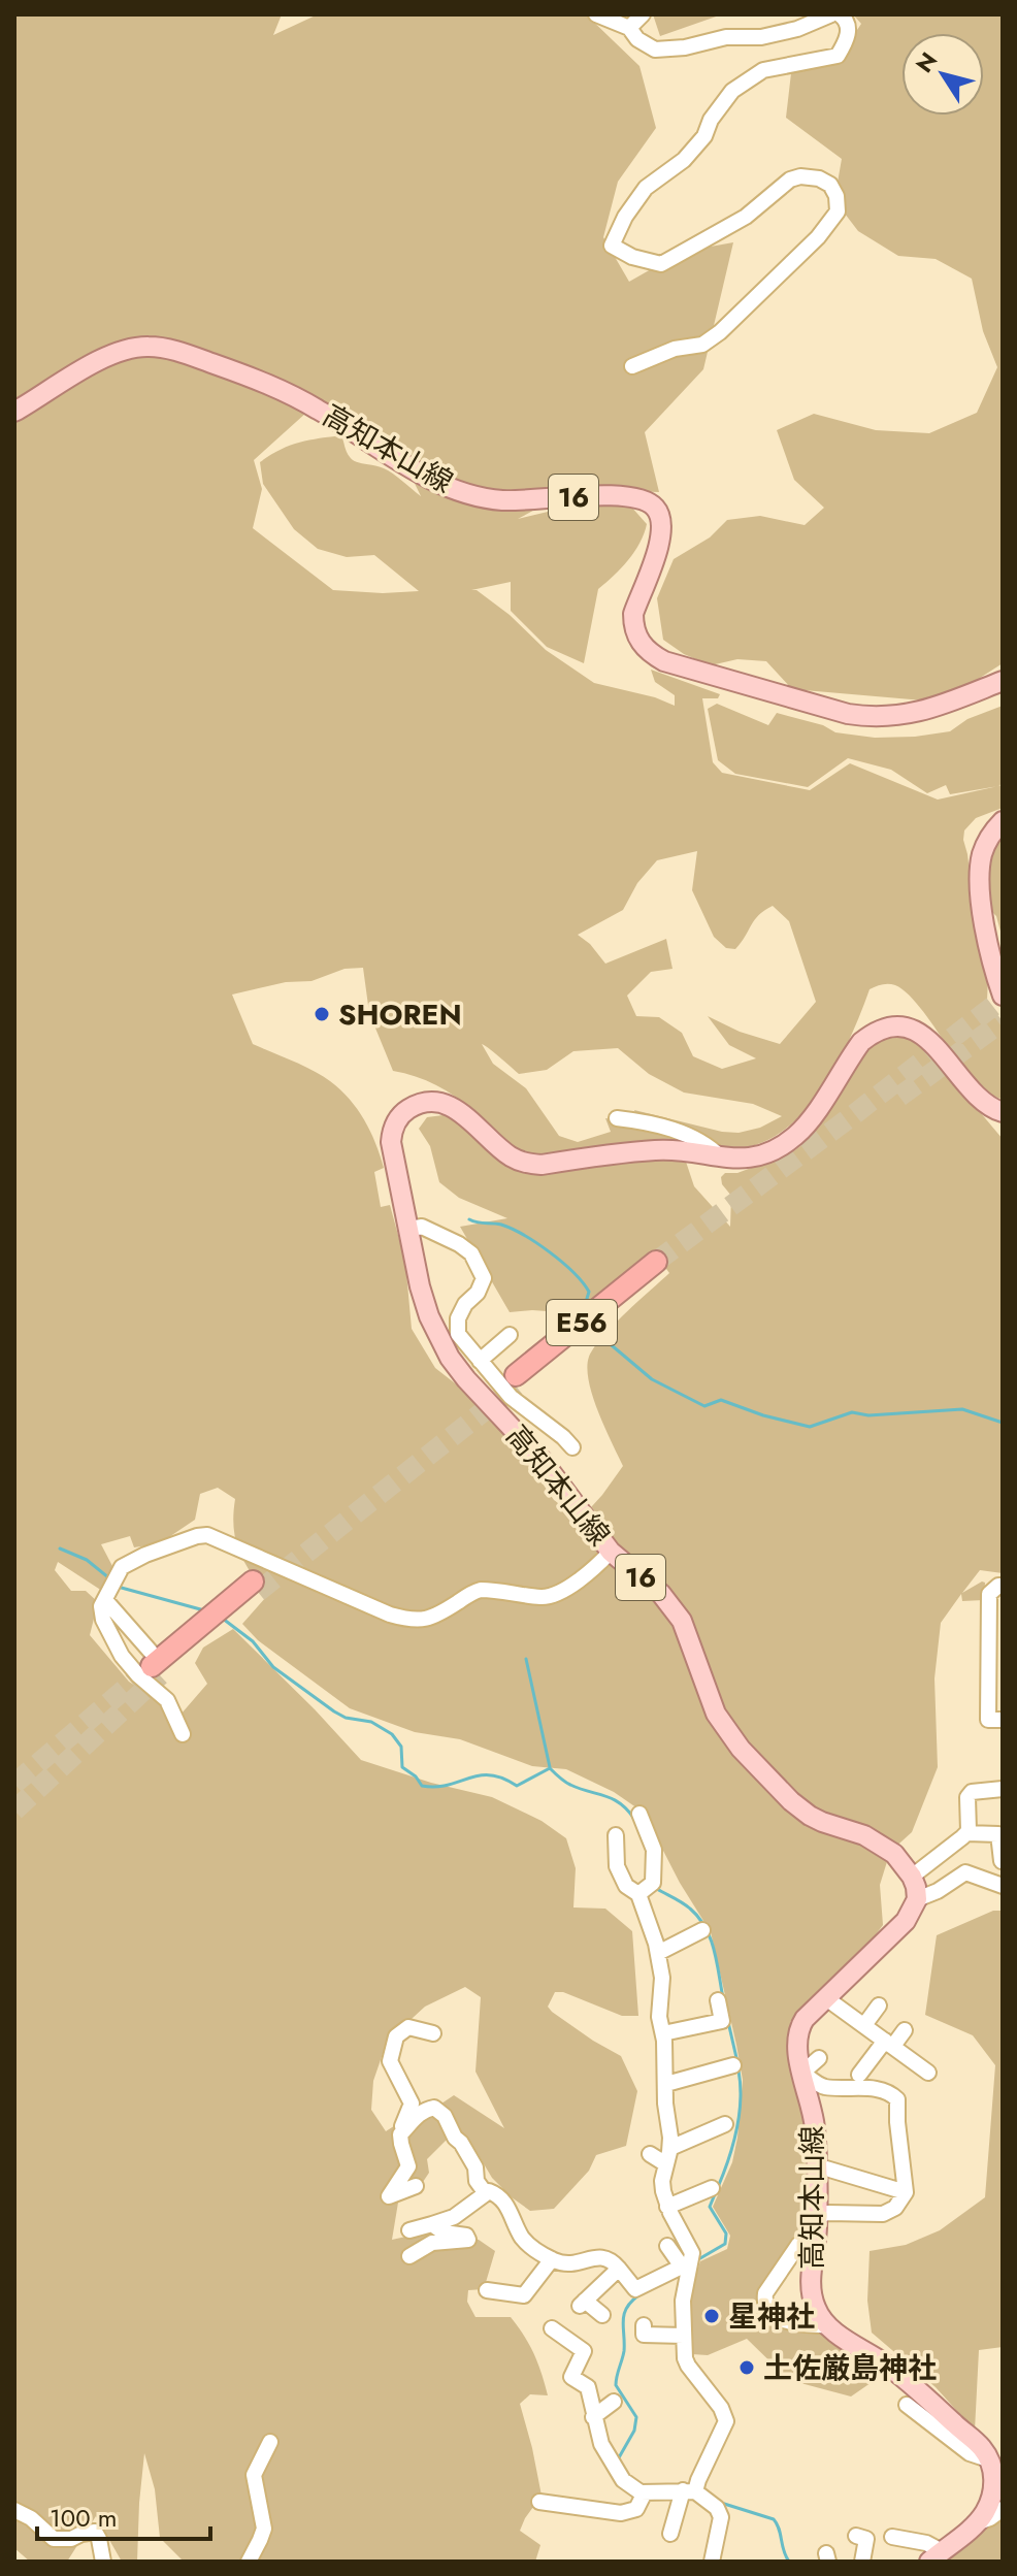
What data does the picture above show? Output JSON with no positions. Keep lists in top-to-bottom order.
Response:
{
  "streets": {
    "highway": ["E56"],
    "main road": ["高知本山線", "16"]
  },
  "places": ["SHOREN", "星神社", "土佐厳島神社"],
  "scale_bar": "100 m",
  "north": "top left"
}
